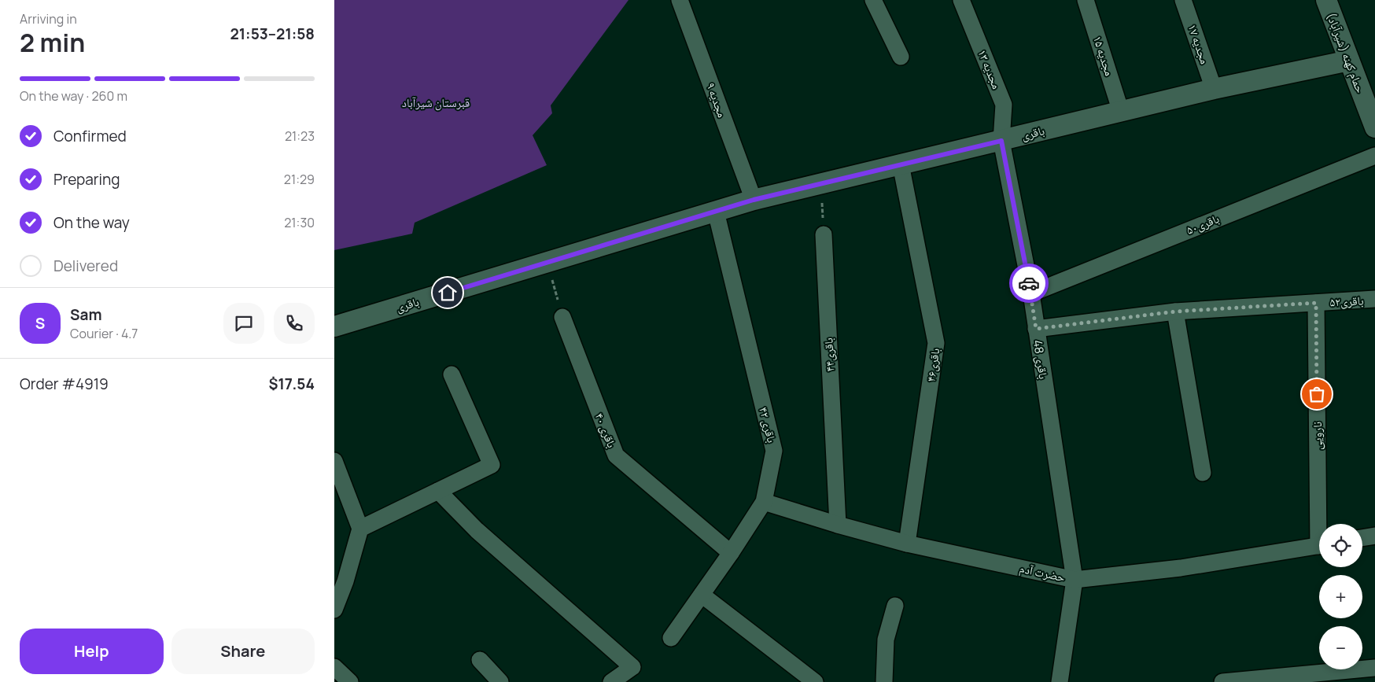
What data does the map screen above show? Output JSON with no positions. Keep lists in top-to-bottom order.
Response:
{
  "streets": {
    "street": [
      "مجدیه ۱۷",
      "حمام کهنه (شیرآباد)",
      "مجدیه ۱۵",
      "مجدیه ۱۳",
      "مجدیه ۹",
      "باقری",
      "باقری۵۰",
      "باقری۵۲",
      "باقری۴۴",
      "باقری 48",
      "باقری۴۶",
      "باقری ۴۲",
      "باقری ۴۰",
      "نارویی",
      "حضرت آدم"
    ]
  },
  "crossings": [
    ["مجدیه ۱۷", "باقری"],
    ["حمام کهنه (شیرآباد)", "باقری"],
    ["مجدیه ۱۵", "باقری"],
    ["مجدیه ۱۳", "باقری"],
    ["مجدیه ۱۳", "باقری 48"],
    ["مجدیه ۹", "باقری"],
    ["باقری", "باقری 48"],
    ["باقری", "باقری۴۶"],
    ["باقری", "باقری ۴۲"],
    ["باقری۵۰", "باقری 48"],
    ["باقری۵۲", "باقری 48"],
    ["باقری۵۲", "نارویی"],
    ["باقری۴۴", "حضرت آدم"],
    ["باقری 48", "حضرت آدم"],
    ["باقری۴۶", "حضرت آدم"],
    ["باقری ۴۲", "باقری ۴۰"],
    ["باقری ۴۲", "حضرت آدم"]
  ],
  "parks": ["قبرستان شیرآباد"],
  "page": {
    "heading": ["2 min", "Arriving in", "21:53–21:58"],
    "panel": [
      "Sam",
      "Courier · 4.7",
      "Order #4919",
      "$17.54"
    ],
    "bar": "On the way · 260 m",
    "list": [
      ["Confirmed", "21:23"],
      ["Preparing", "21:29"],
      ["On the way", "21:30"],
      "Delivered"
    ],
    "round": "S",
    "map_buttons": ["+", "−"],
    "buttons": ["Help", "Share"]
  }
}
